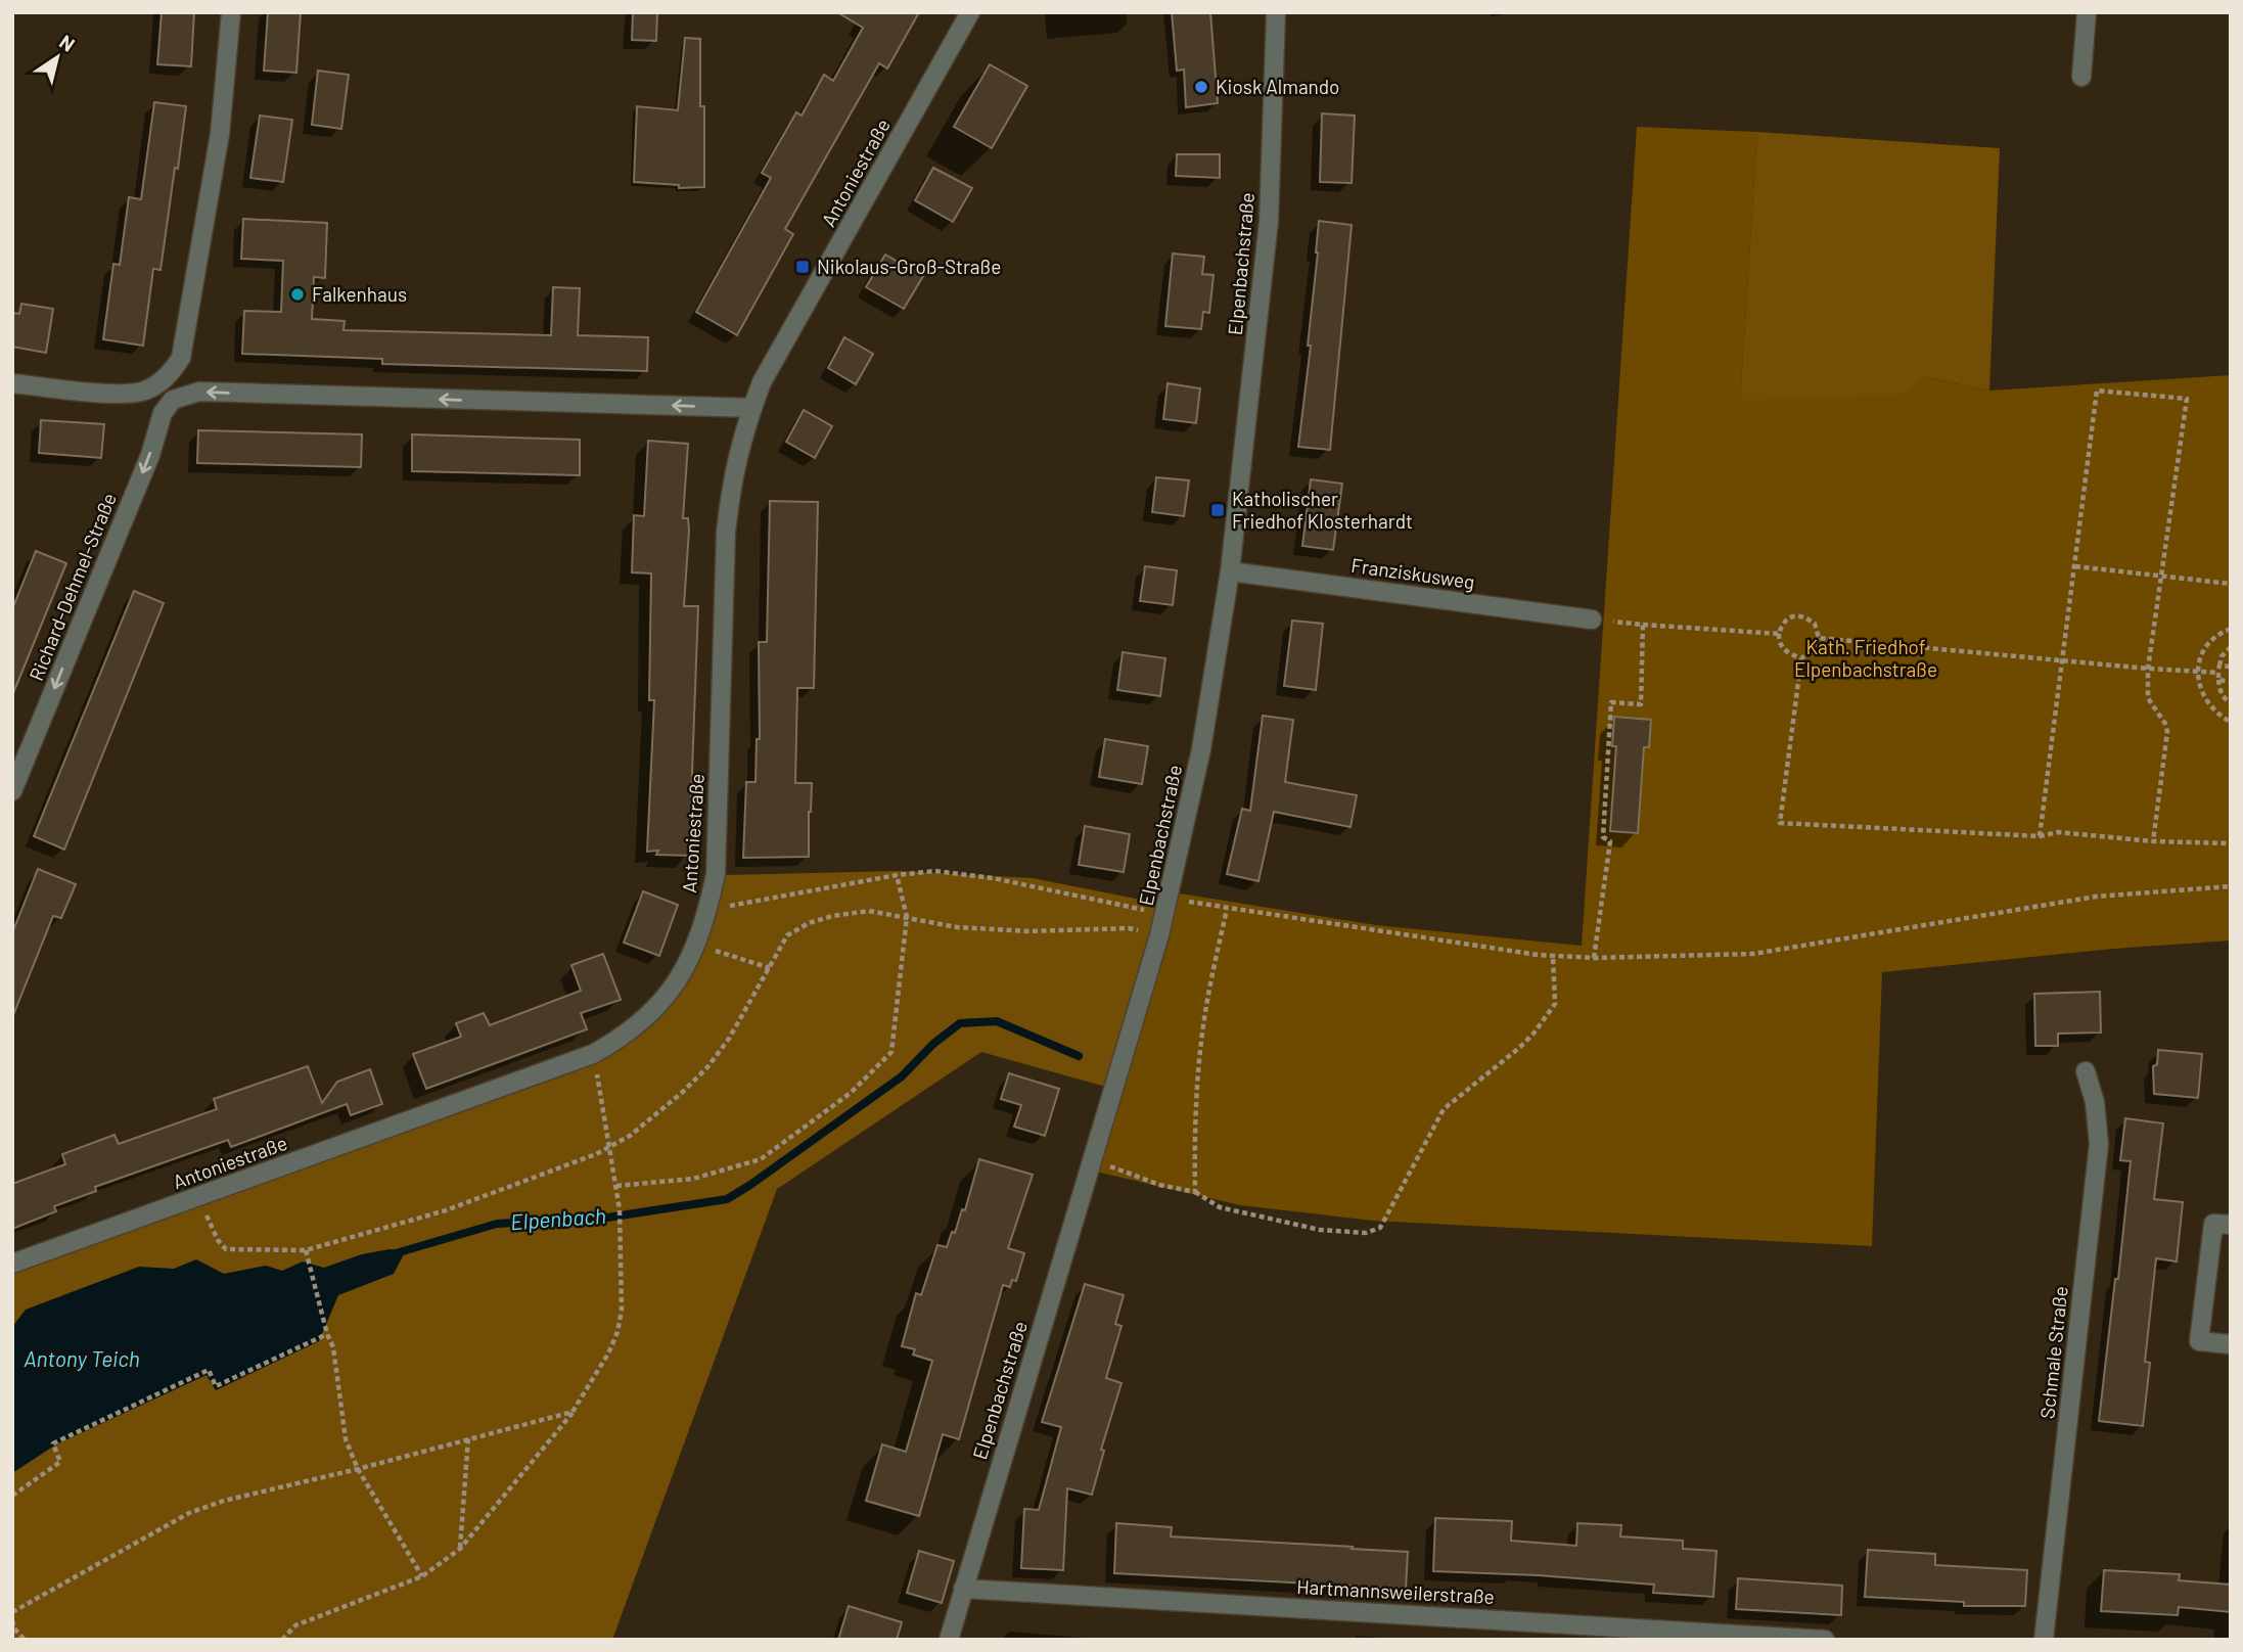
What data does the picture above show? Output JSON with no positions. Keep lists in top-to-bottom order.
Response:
{
  "streets": {
    "street": [
      "Antoniestraße",
      "Elpenbachstraße",
      "Franziskusweg",
      "Richard-Dehmel-Straße",
      "Schmale Straße",
      "Hartmannsweilerstraße"
    ]
  },
  "crossings": [
    ["Antoniestraße", "Richard-Dehmel-Straße"],
    ["Elpenbachstraße", "Franziskusweg"],
    ["Elpenbachstraße", "Hartmannsweilerstraße"]
  ],
  "one_way": ["Richard-Dehmel-Straße"],
  "water": ["Elpenbach", "Antony Teich"],
  "parks": ["Kath. Friedhof Elpenbachstraße"],
  "places": {
    "other": ["Kiosk Almando", "Falkenhaus"],
    "transit": ["Nikolaus-Groß-Straße", "Katholischer Friedhof Klosterhardt"]
  },
  "north": "top right"
}
